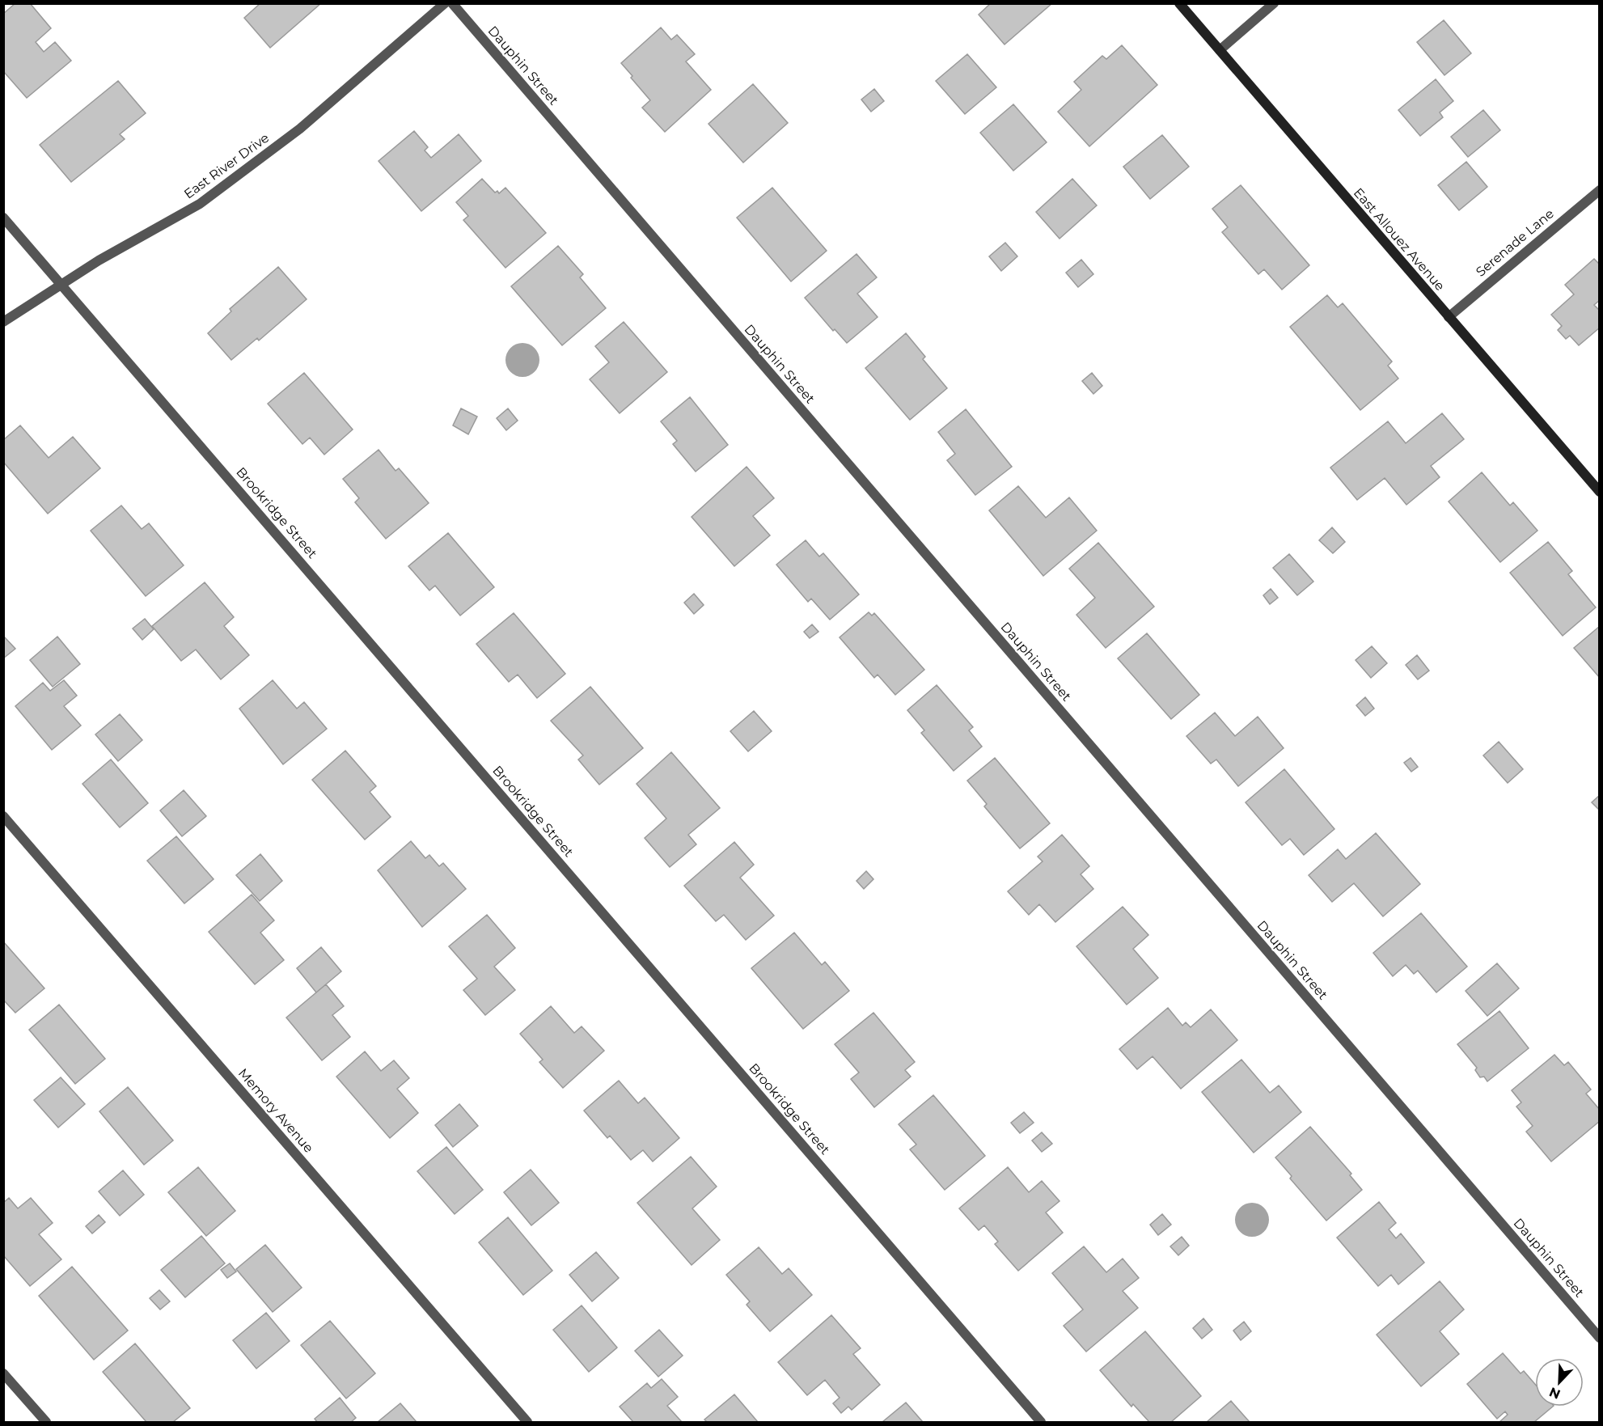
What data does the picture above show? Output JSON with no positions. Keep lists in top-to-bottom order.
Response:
{
  "streets": {
    "street": [
      "Dauphin Street",
      "East River Drive",
      "East Allouez Avenue",
      "Serenade Lane",
      "Brookridge Street",
      "Memory Avenue"
    ]
  },
  "crossings": [
    ["East River Drive", "Brookridge Street"],
    ["East Allouez Avenue", "Serenade Lane"]
  ],
  "north": "bottom left"
}
